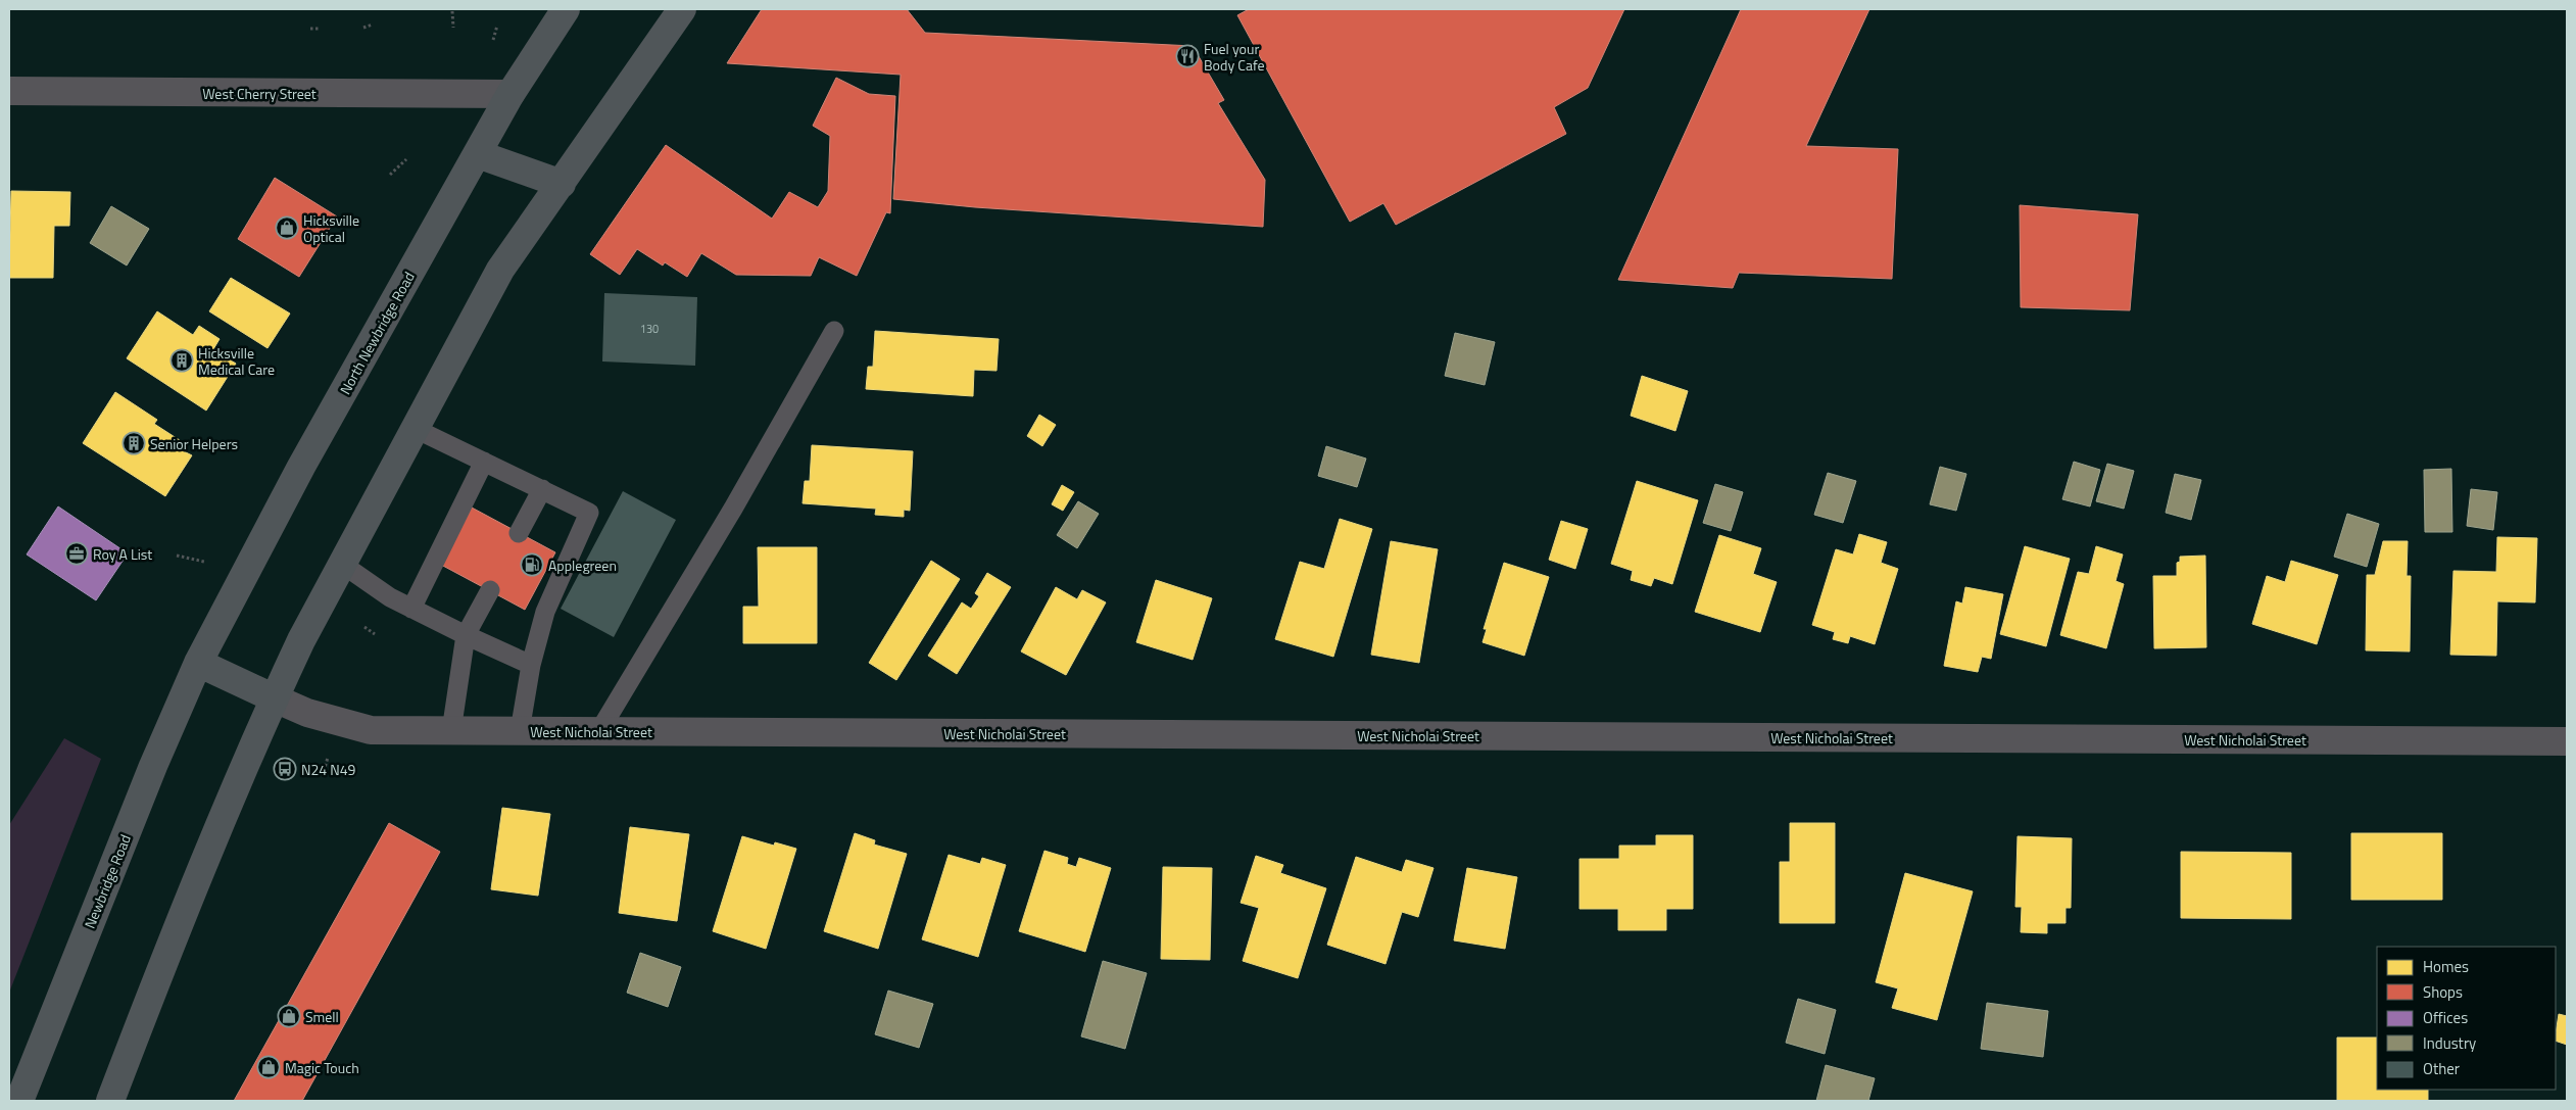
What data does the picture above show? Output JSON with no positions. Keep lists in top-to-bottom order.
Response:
{
  "streets": {
    "main road": ["North Newbridge Road", "Newbridge Road"],
    "street": ["West Cherry Street", "West Nicholai Street"]
  },
  "crossings": [
    ["West Cherry Street", "North Newbridge Road"],
    ["North Newbridge Road", "Newbridge Road"]
  ],
  "places": {
    "restaurant": ["Fuel your Body Cafe"],
    "shop": ["Hicksville Optical", "Smell", "Magic Touch"],
    "building": ["Hicksville Medical Care", "Senior Helpers"],
    "office": ["Roy A List"],
    "fuel station": ["Applegreen"],
    "bus stop": ["N24 N49"]
  },
  "house_numbers": ["130"],
  "legend": [
    "Homes",
    "Shops",
    "Offices",
    "Industry",
    "Other"
  ]
}
